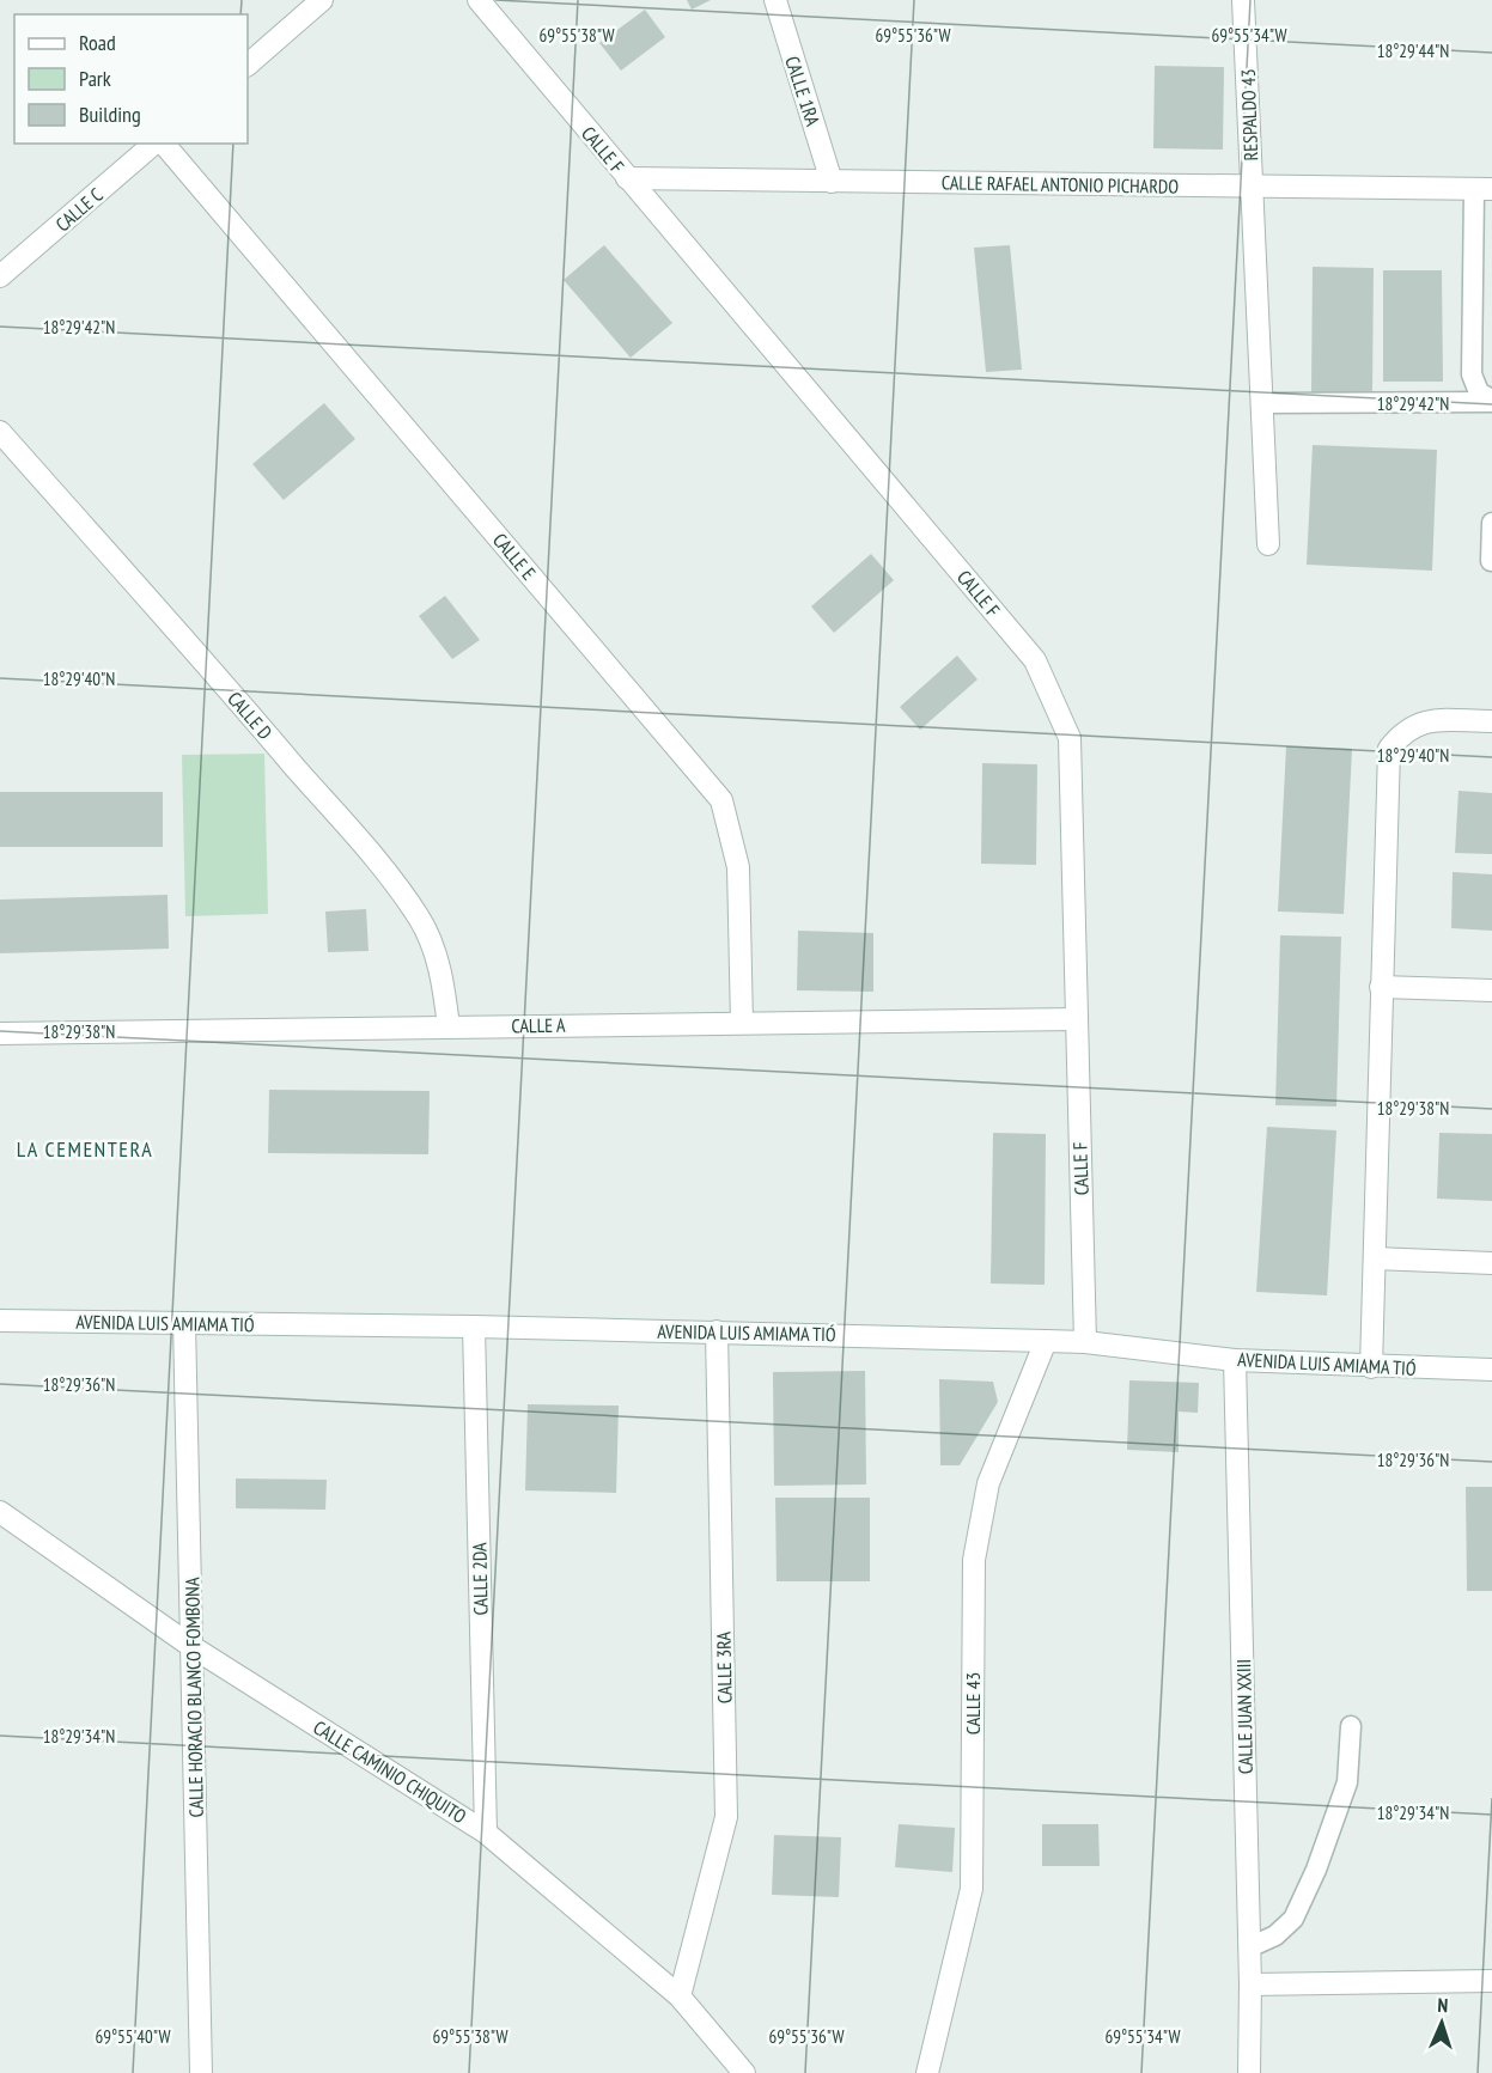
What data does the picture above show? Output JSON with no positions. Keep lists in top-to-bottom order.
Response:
{
  "streets": {
    "street": [
      "CALLE 1RA",
      "RESPALDO 43",
      "CALLE F",
      "CALLE RAFAEL ANTONIO PICHARDO",
      "CALLE C",
      "CALLE E",
      "CALLE D",
      "CALLE A",
      "AVENIDA LUIS AMIAMA TIÓ",
      "CALLE 2DA",
      "CALLE 3RA",
      "CALLE HORACIO BLANCO FOMBONA",
      "CALLE 43",
      "CALLE JUAN XXIII",
      "CALLE CAMINIO CHIQUITO"
    ]
  },
  "crossings": [
    ["CALLE 1RA", "CALLE RAFAEL ANTONIO PICHARDO"],
    ["RESPALDO 43", "CALLE RAFAEL ANTONIO PICHARDO"],
    ["CALLE F", "CALLE RAFAEL ANTONIO PICHARDO"],
    ["CALLE F", "CALLE A"],
    ["CALLE F", "AVENIDA LUIS AMIAMA TIÓ"],
    ["CALLE E", "CALLE A"],
    ["CALLE D", "CALLE A"],
    ["AVENIDA LUIS AMIAMA TIÓ", "CALLE 2DA"],
    ["AVENIDA LUIS AMIAMA TIÓ", "CALLE 3RA"],
    ["AVENIDA LUIS AMIAMA TIÓ", "CALLE HORACIO BLANCO FOMBONA"],
    ["AVENIDA LUIS AMIAMA TIÓ", "CALLE 43"],
    ["AVENIDA LUIS AMIAMA TIÓ", "CALLE JUAN XXIII"],
    ["CALLE 2DA", "CALLE CAMINIO CHIQUITO"],
    ["CALLE 3RA", "CALLE CAMINIO CHIQUITO"],
    ["CALLE HORACIO BLANCO FOMBONA", "CALLE CAMINIO CHIQUITO"]
  ],
  "districts": ["LA CEMENTERA"],
  "legend": ["Road", "Park", "Building"],
  "north": "top",
  "coordinates": [
    "69°55'38\"W",
    "69°55'36\"W",
    "69°55'34\"W",
    "18°29'44\"N",
    "18°29'42\"N",
    "18°29'40\"N",
    "18°29'38\"N",
    "18°29'36\"N",
    "18°29'34\"N",
    "69°55'40\"W"
  ]
}
